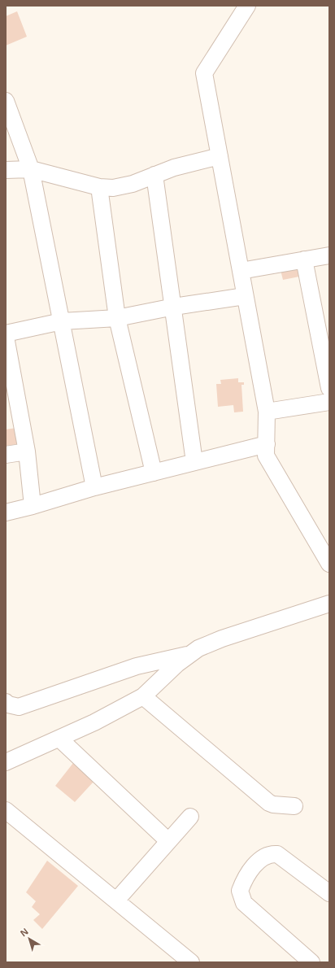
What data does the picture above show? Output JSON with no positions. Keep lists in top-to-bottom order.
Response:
{
  "north": "top left"
}
